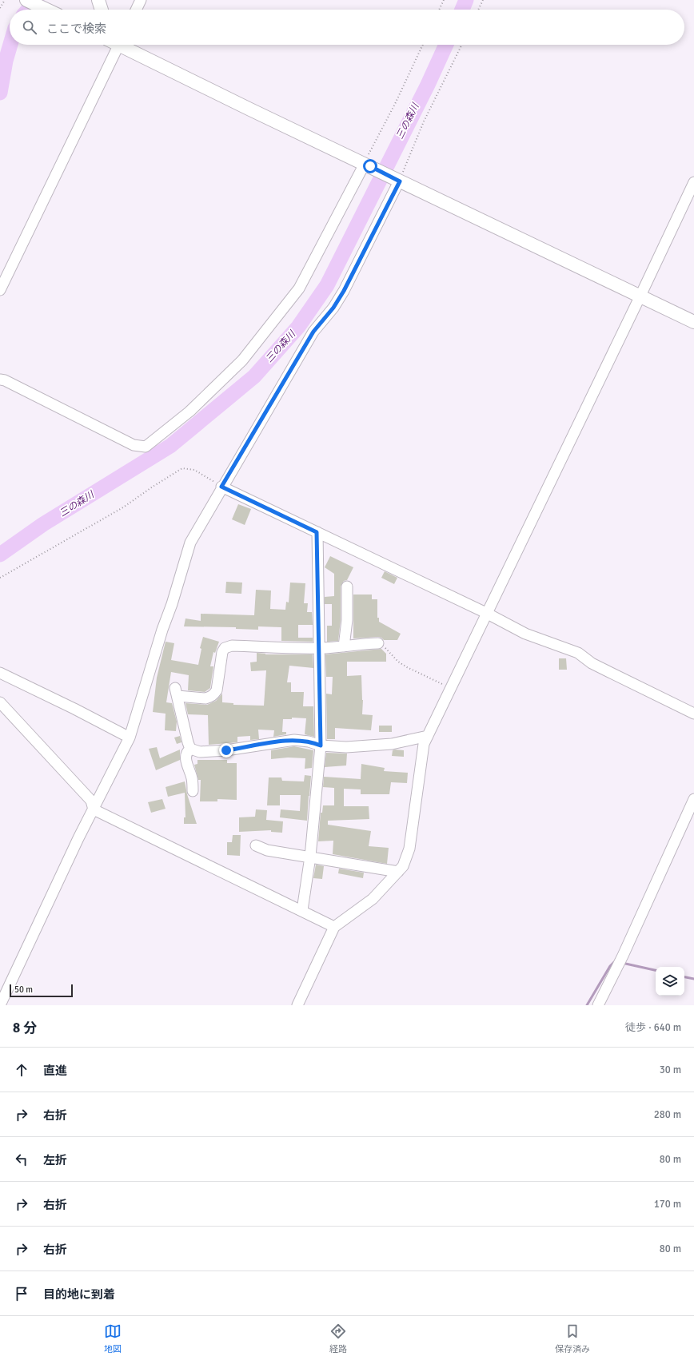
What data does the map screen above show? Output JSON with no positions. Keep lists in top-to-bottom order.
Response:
{
  "water": ["三の森川"],
  "scale_bar": "50 m",
  "page": {
    "search": "ここで検索",
    "scale": "50 m",
    "heading": ["8 分", "徒歩 · 640 m"],
    "list": [
      ["直進", "30 m"],
      ["右折", "280 m"],
      ["左折", "80 m"],
      ["右折", "170 m"],
      ["右折", "80 m"],
      "目的地に到着"
    ],
    "nav": ["地図", "経路", "保存済み"]
  }
}
